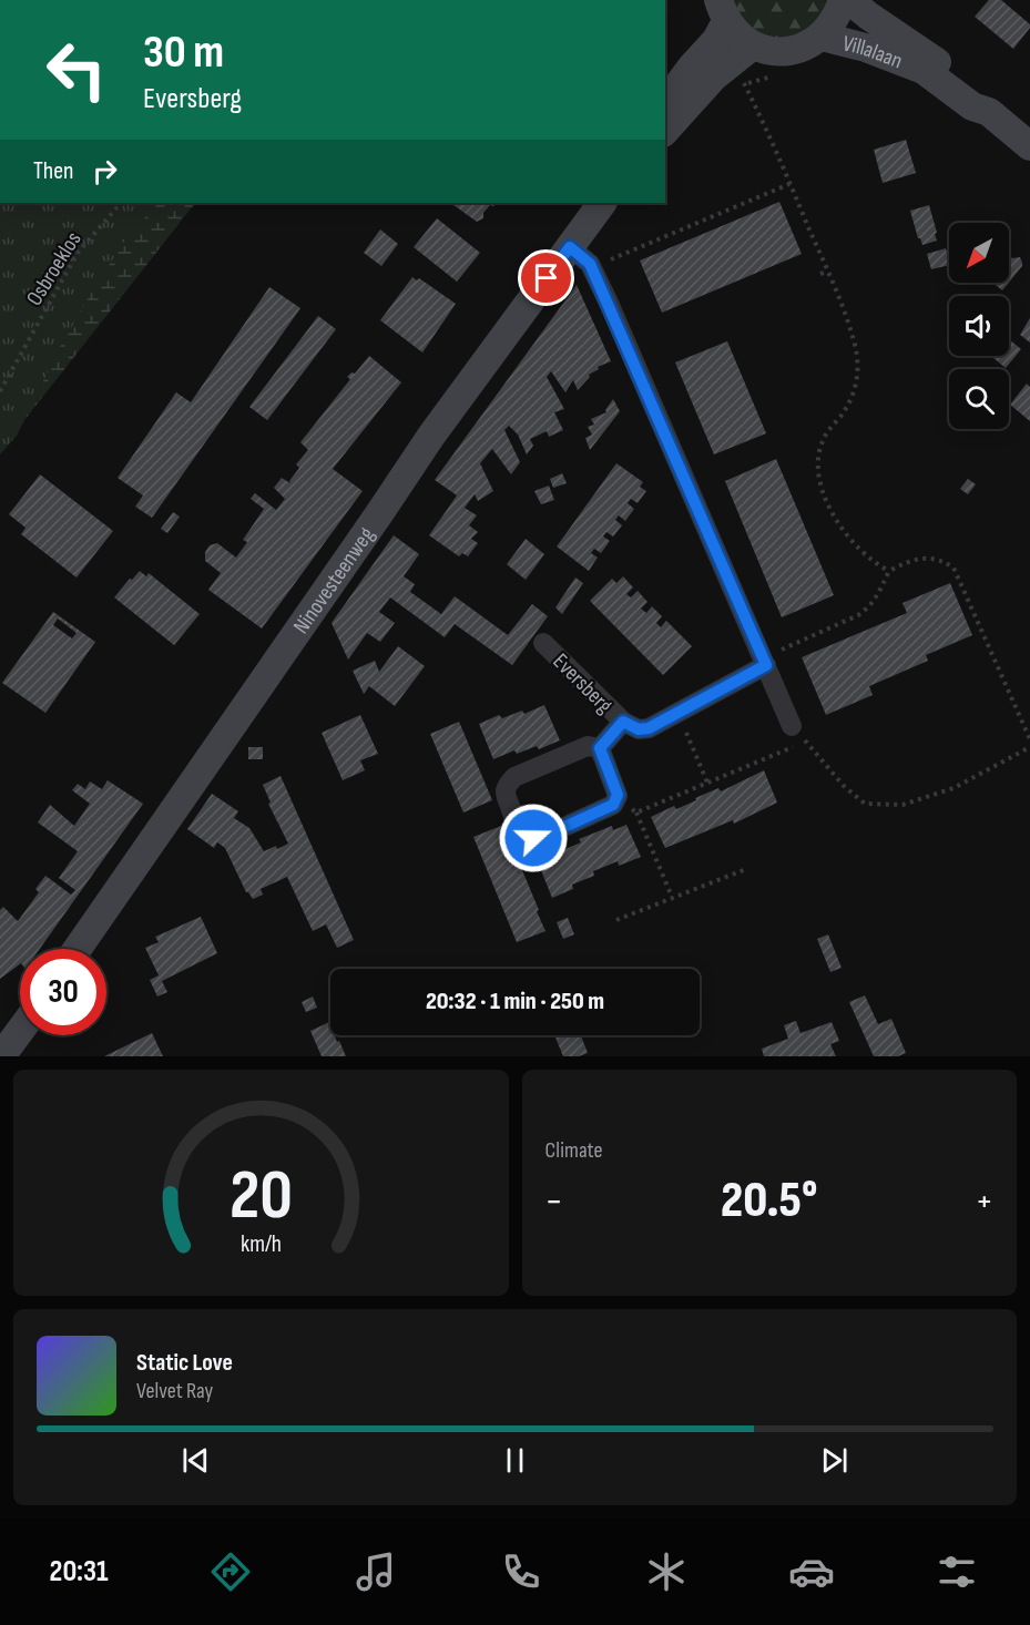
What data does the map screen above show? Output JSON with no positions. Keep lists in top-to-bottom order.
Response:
{
  "streets": {
    "main road": ["Villalaan", "Ninovesteenweg"],
    "street": ["Eversberg"],
    "path": ["Osbroeklos"]
  },
  "north": "bottom left",
  "page": {
    "turn": ["30 m", "Eversberg"],
    "then": "Then",
    "limit": "30",
    "trip": "20:32 · 1 min · 250 m",
    "tile": "Climate",
    "heat": ["−", "20.5°", "+"],
    "song": ["Static Love", "Velvet Ray"],
    "tabs": "20:31",
    "gauge": ["20", "km/h"]
  }
}
